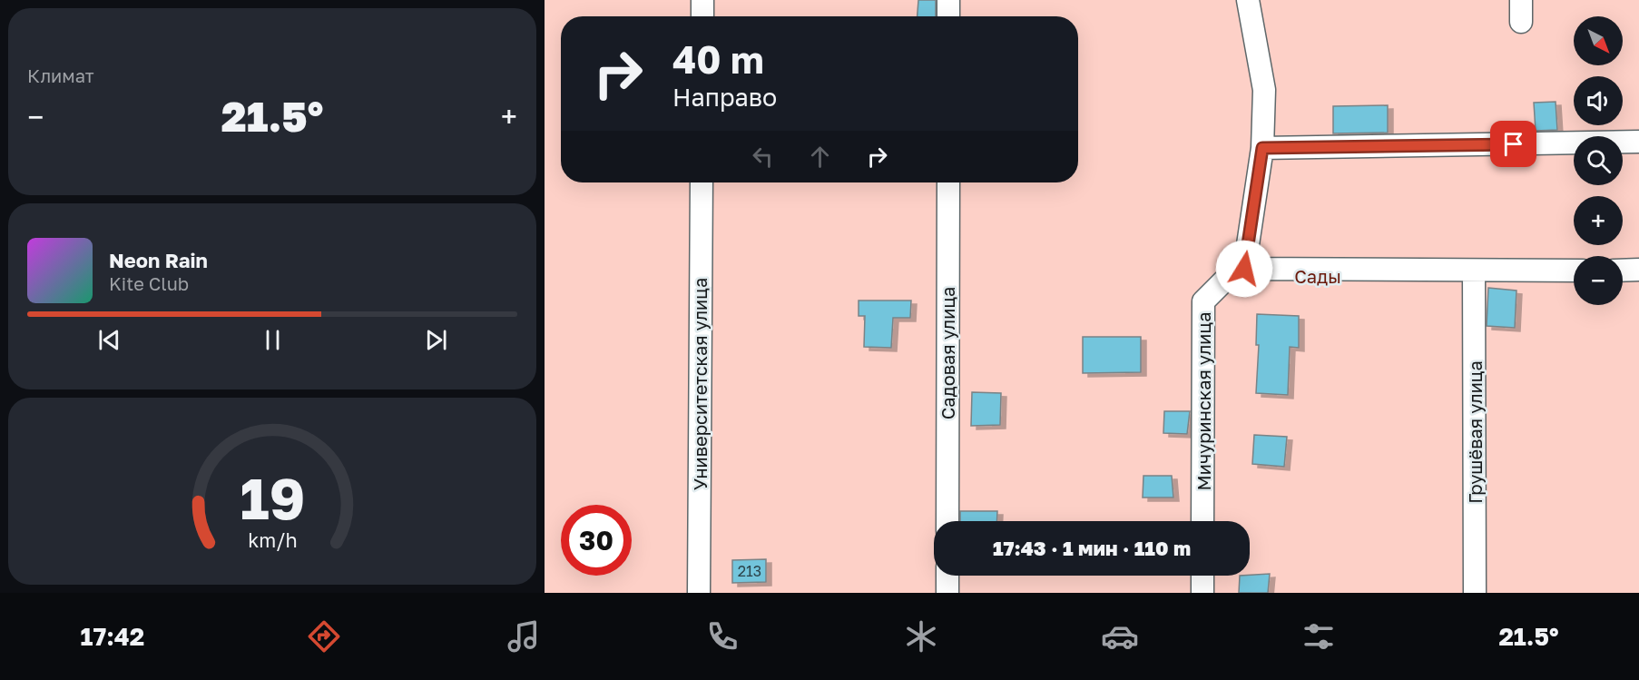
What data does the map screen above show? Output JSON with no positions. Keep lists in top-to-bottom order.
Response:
{
  "streets": {
    "street": [
      "Садовая улица",
      "Университетская улица",
      "Мичуринская улица",
      "Грушёвая улица"
    ]
  },
  "parks": ["Сады"],
  "house_numbers": ["213"],
  "north": "bottom right",
  "page": {
    "tile": "Климат",
    "map_buttons": ["+", "−"],
    "turn": ["40 m", "Направо"],
    "heat": ["−", "21.5°", "+"],
    "song": ["Neon Rain", "Kite Club"],
    "limit": "30",
    "trip": "17:43 · 1 мин · 110 m",
    "tabs": ["17:42", "21.5°"],
    "gauge": ["19", "km/h"]
  }
}
